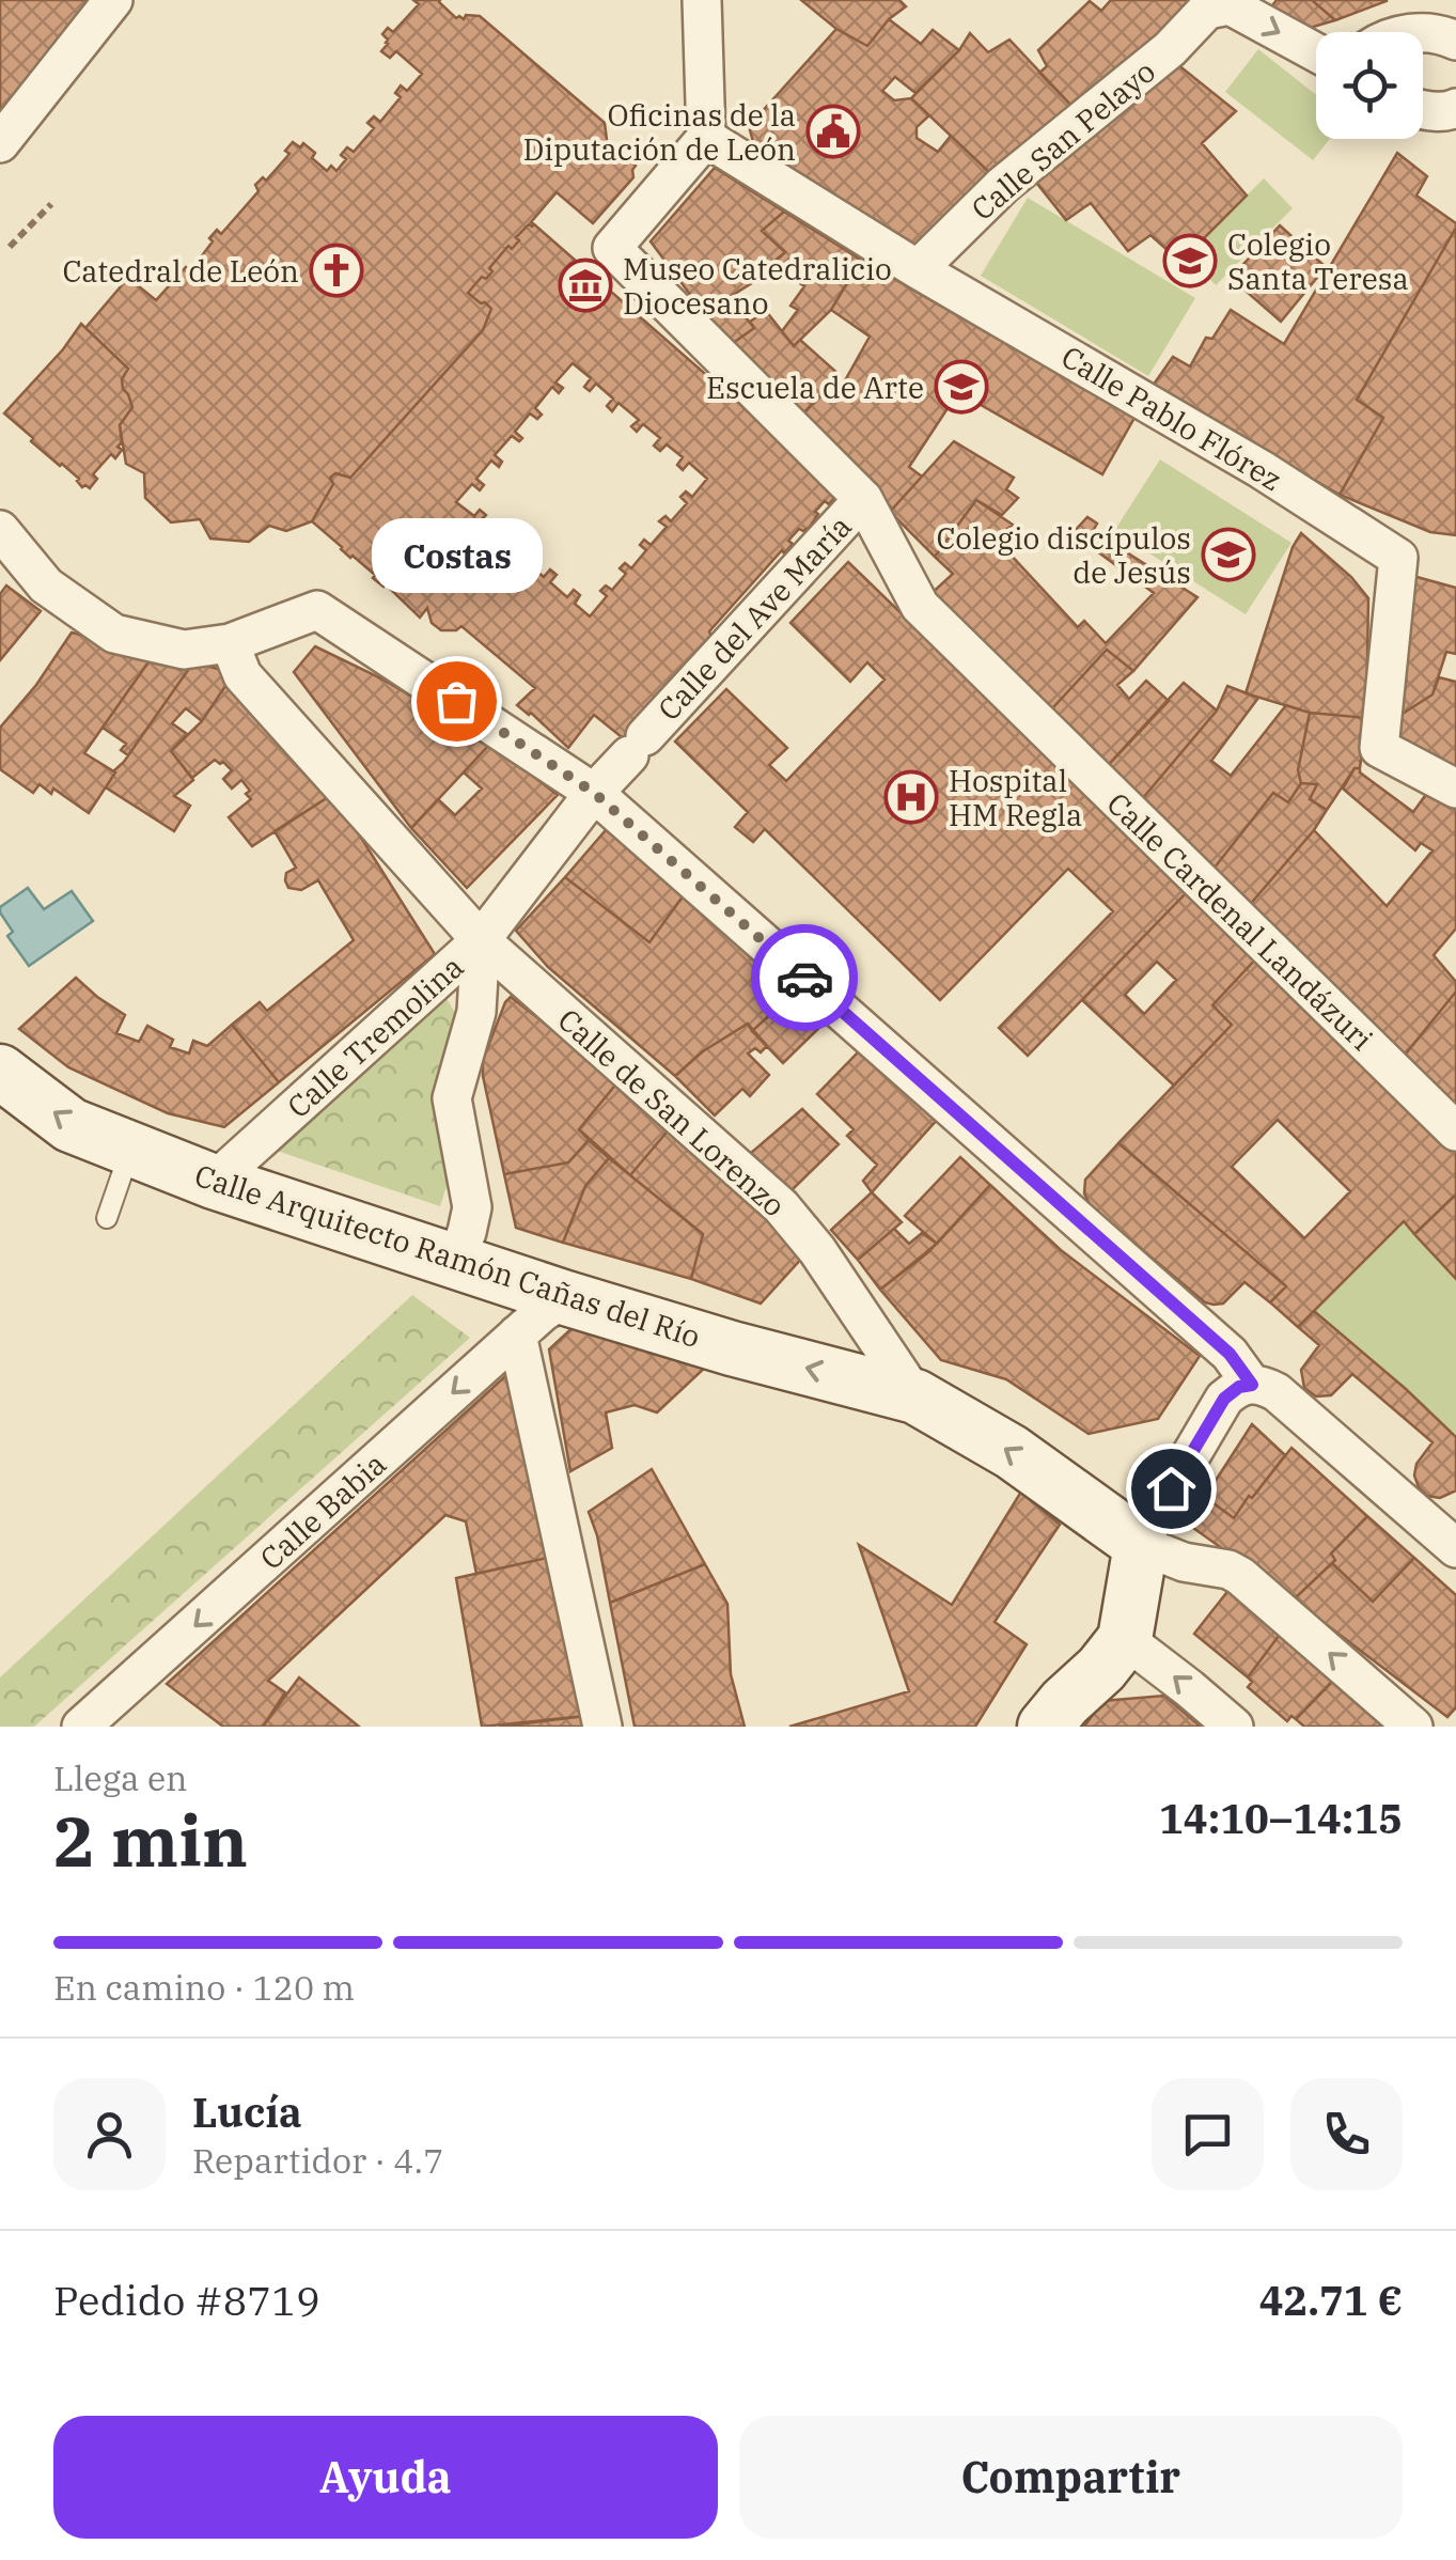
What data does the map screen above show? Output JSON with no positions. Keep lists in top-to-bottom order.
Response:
{
  "streets": {
    "street": [
      "Calle San Pelayo",
      "Calle Pablo Flórez",
      "Calle del Ave María",
      "Calle Cardenal Landázuri",
      "Calle Tremolina",
      "Calle de San Lorenzo",
      "Calle Arquitecto Ramón Cañas del Río",
      "Calle Babia"
    ]
  },
  "crossings": [
    ["Calle San Pelayo", "Calle Pablo Flórez"],
    ["Calle Pablo Flórez", "Calle Cardenal Landázuri"],
    ["Calle del Ave María", "Calle Cardenal Landázuri"],
    ["Calle del Ave María", "Calle Tremolina"],
    ["Calle del Ave María", "Calle de San Lorenzo"],
    ["Calle Tremolina", "Calle de San Lorenzo"],
    ["Calle Tremolina", "Calle Arquitecto Ramón Cañas del Río"],
    ["Calle de San Lorenzo", "Calle Arquitecto Ramón Cañas del Río"],
    ["Calle Arquitecto Ramón Cañas del Río", "Calle Babia"]
  ],
  "one_way": ["Calle San Pelayo", "Calle Babia"],
  "places": {
    "public building": ["Oficinas de la Diputación de León"],
    "school or university": ["Colegio Santa Teresa", "Escuela de Arte", "Colegio discípulos de Jesús"],
    "church": ["Catedral de León"],
    "museum": ["Museo Catedralicio Diocesano"],
    "other": ["Costas"],
    "hospital": ["Hospital HM Regla"]
  },
  "page": {
    "bubble": "Costas",
    "heading": ["2 min", "Llega en", "14:10–14:15"],
    "panel": [
      "Lucía",
      "Repartidor · 4.7",
      "Pedido #8719",
      "42.71 €"
    ],
    "bar": "En camino · 120 m",
    "buttons": ["Ayuda", "Compartir"]
  }
}
